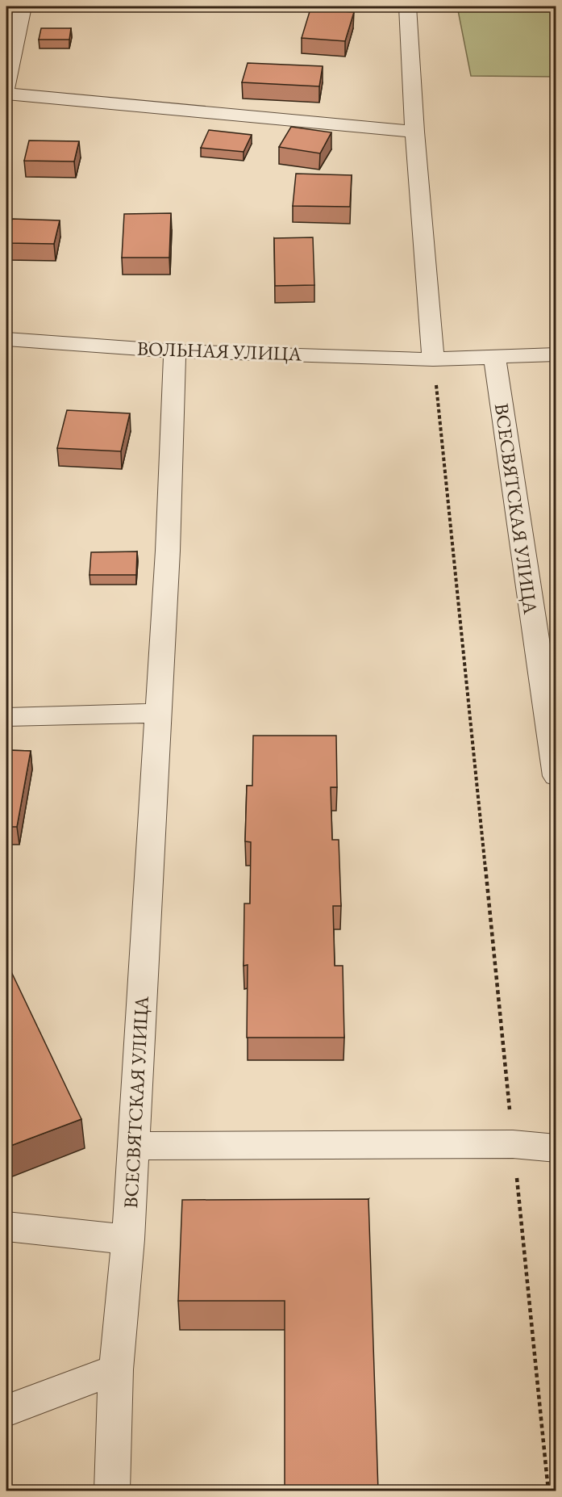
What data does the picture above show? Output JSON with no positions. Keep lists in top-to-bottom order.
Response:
{
  "streets": {
    "street": ["ВОЛЬНАЯ УЛИЦА", "ВСЕСВЯТСКАЯ УЛИЦА"]
  },
  "crossings": [
    ["ВОЛЬНАЯ УЛИЦА", "ВСЕСВЯТСКАЯ УЛИЦА"]
  ]
}
